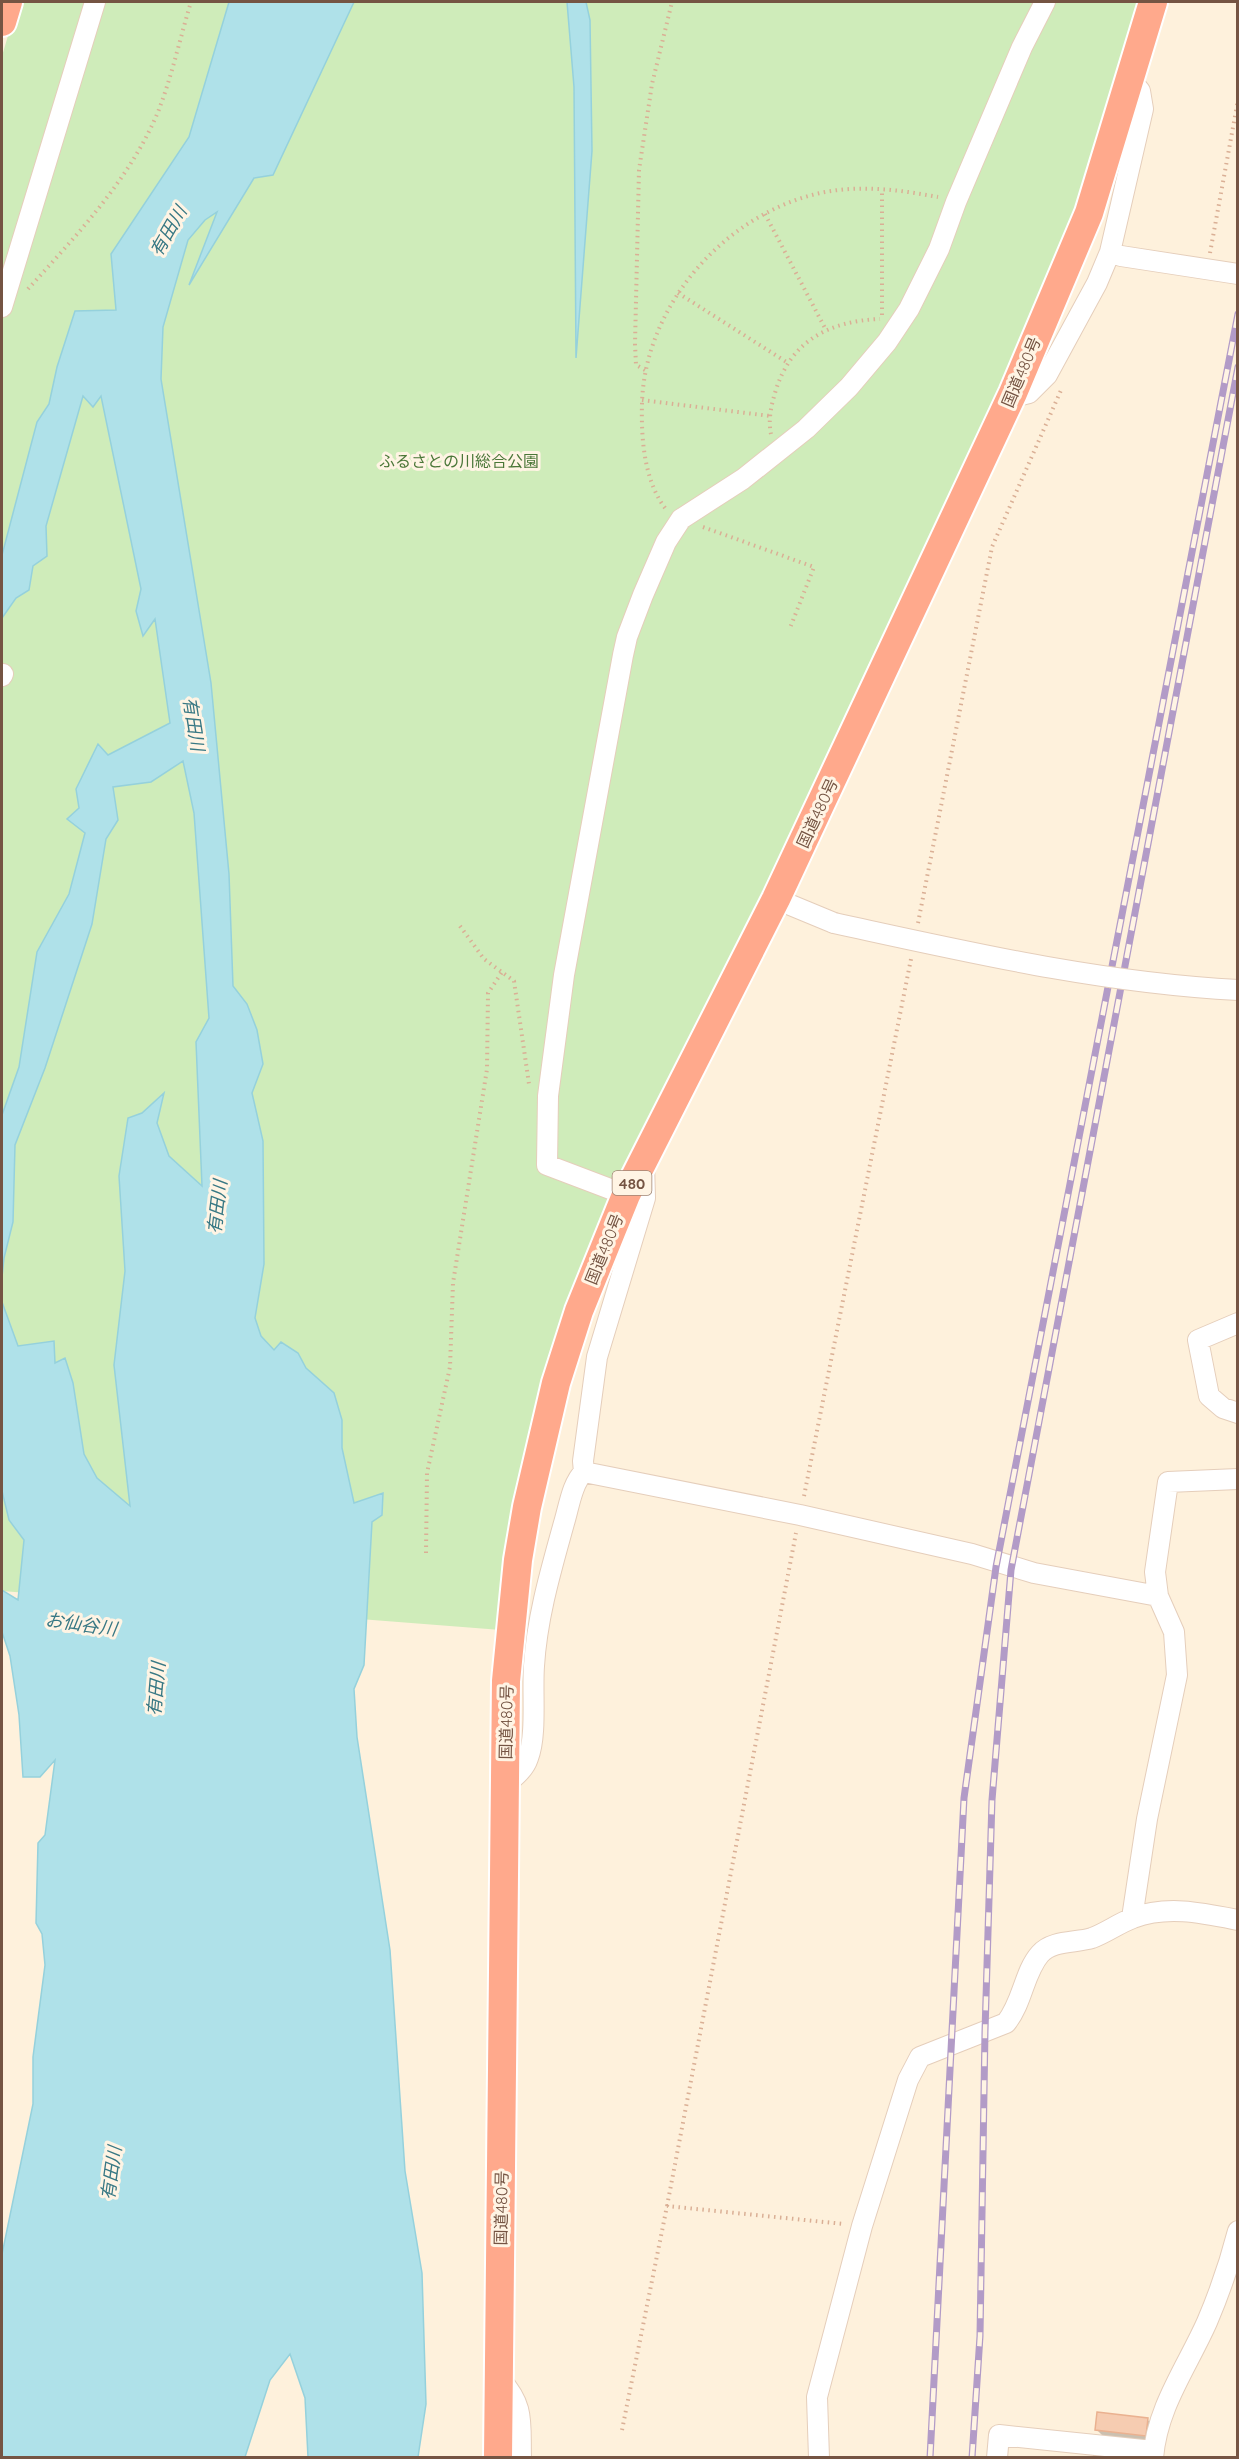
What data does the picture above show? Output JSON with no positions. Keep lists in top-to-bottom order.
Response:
{
  "streets": {
    "highway": ["国道480号", "480"]
  },
  "water": ["有田川", "お仙谷川"],
  "parks": ["ふるさとの川総合公園"]
}
